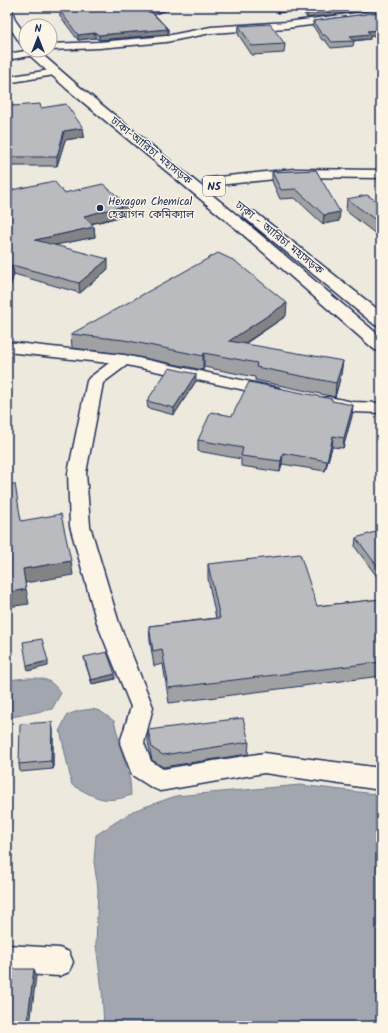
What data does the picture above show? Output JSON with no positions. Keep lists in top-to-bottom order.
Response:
{
  "streets": {
    "highway": ["ঢাকা-আরিচা মহাসড়ক", "N5", "ঢাকা - আরিচা মহাসড়ক"]
  },
  "places": ["Hexagon Chemical হেক্সাগন কেমিক্যাল"],
  "north": "top"
}
